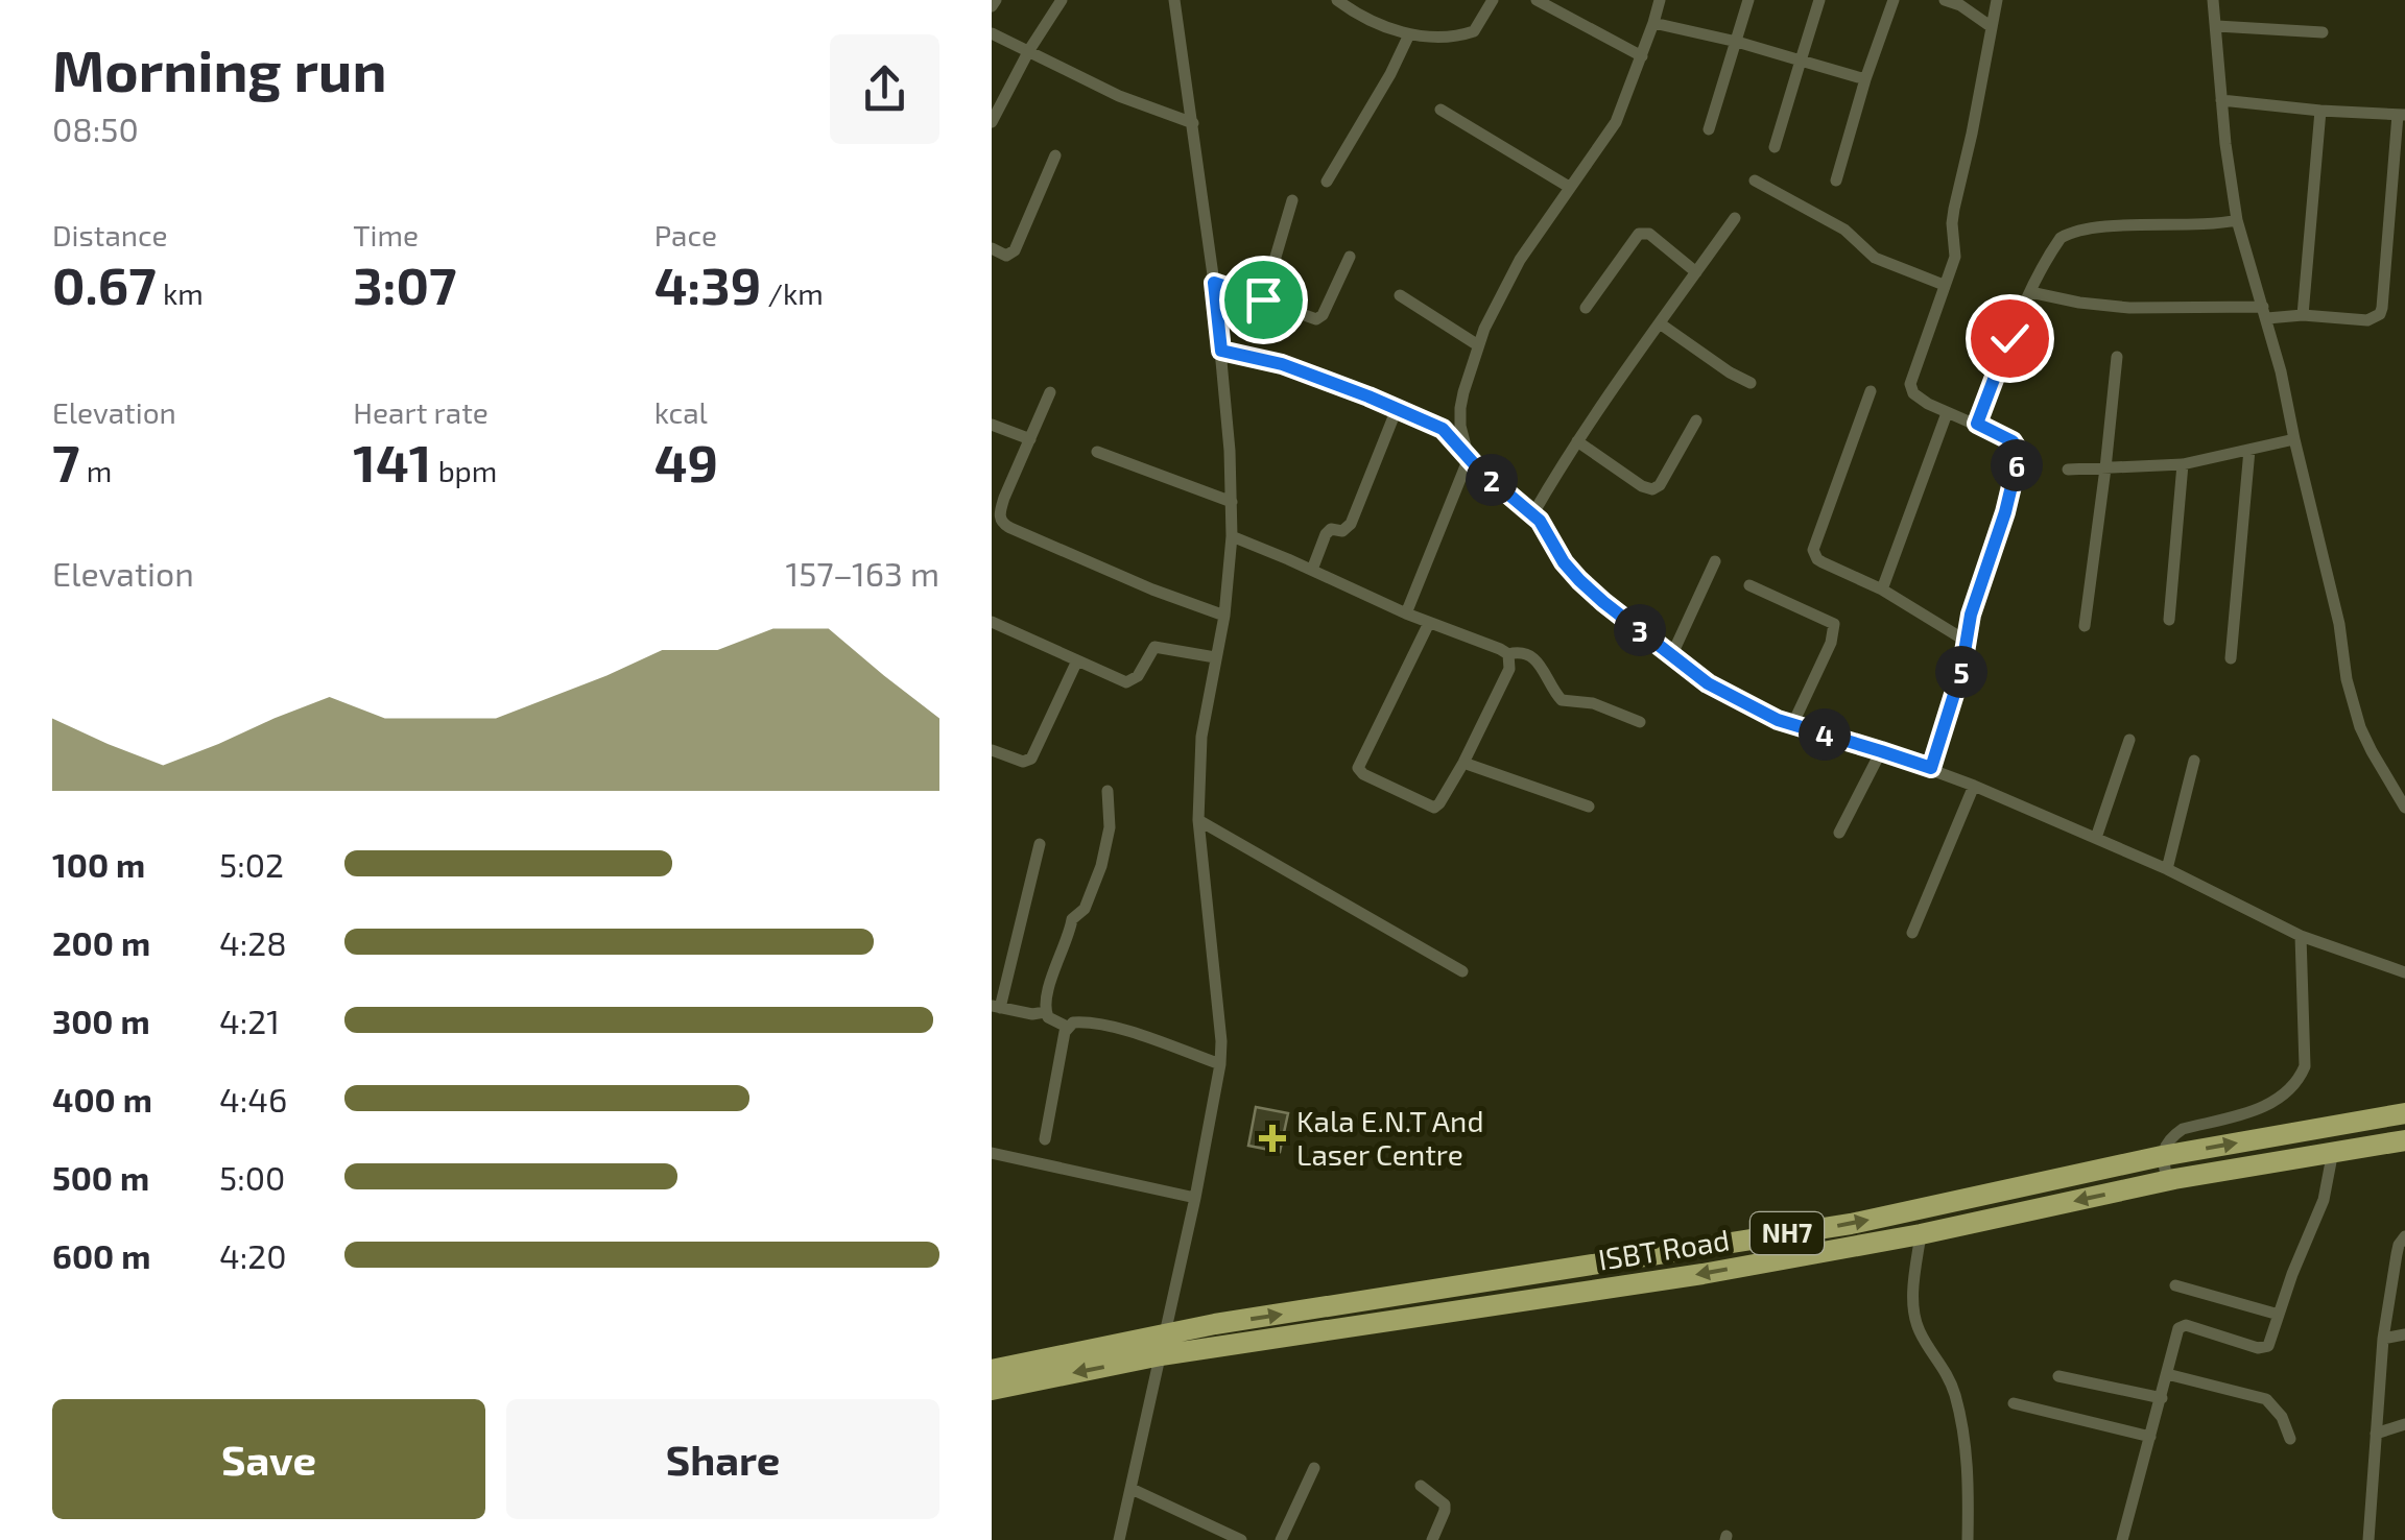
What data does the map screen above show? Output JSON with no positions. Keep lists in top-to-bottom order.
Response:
{
  "streets": {
    "highway": ["NH7", "ISBT Road"]
  },
  "crossings": [
    ["NH7", "ISBT Road"]
  ],
  "places": {
    "health": ["Kala E.N.T And Laser Centre"]
  },
  "page": {
    "heading": ["Morning run", "08:50"],
    "stats": [
      ["Distance", "0.67 km"],
      ["Time", "3:07"],
      ["Pace", "4:39 /km"],
      ["Elevation", "7 m"],
      ["Heart rate", "141 bpm"],
      ["kcal", "49"]
    ],
    "pins": [
      "6",
      "2",
      "3",
      "5",
      "4"
    ],
    "chart": ["Elevation", "157–163 m"],
    "list": [
      {
        "name": "100 m",
        "note": "5:02"
      },
      {
        "name": "200 m",
        "note": "4:28"
      },
      {
        "name": "300 m",
        "note": "4:21"
      },
      {
        "name": "400 m",
        "note": "4:46"
      },
      {
        "name": "500 m",
        "note": "5:00"
      },
      {
        "name": "600 m",
        "note": "4:20"
      }
    ],
    "buttons": ["Save", "Share"]
  }
}
